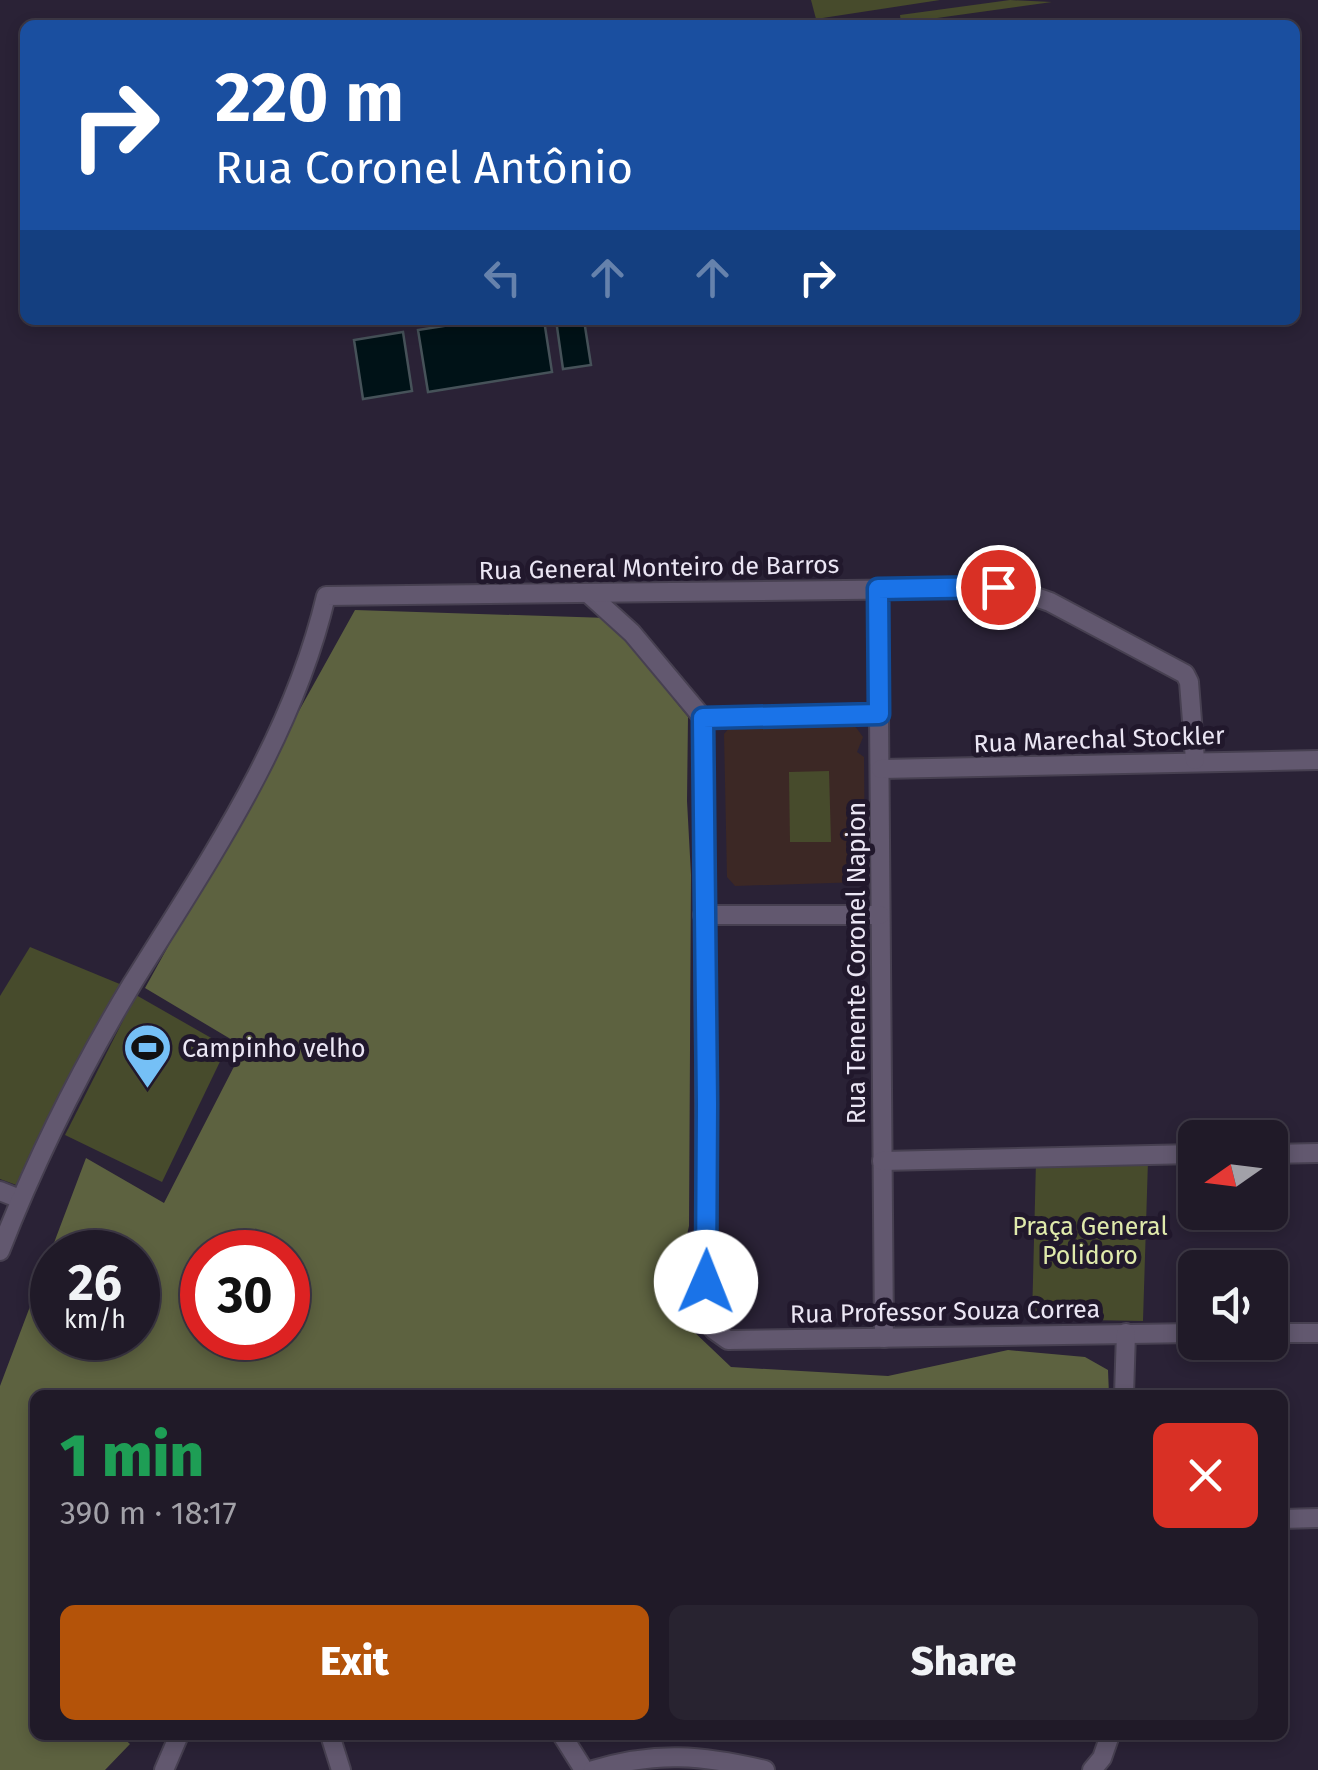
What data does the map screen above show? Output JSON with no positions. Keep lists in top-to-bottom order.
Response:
{
  "streets": {
    "street": [
      "Rua General Monteiro de Barros",
      "Rua Marechal Stockler",
      "Rua Tenente Coronel Napion",
      "Rua Professor Souza Correa"
    ]
  },
  "crossings": [
    ["Rua General Monteiro de Barros", "Rua Marechal Stockler"],
    ["Rua General Monteiro de Barros", "Rua Tenente Coronel Napion"],
    ["Rua Marechal Stockler", "Rua Tenente Coronel Napion"],
    ["Rua Tenente Coronel Napion", "Rua Professor Souza Correa"]
  ],
  "parks": ["Praça General Polidoro"],
  "places": {
    "sports": ["Campinho velho"]
  },
  "north": "left",
  "page": {
    "turn": ["220 m", "Rua Coronel Antônio"],
    "speed": "26 km/h",
    "limit": "30",
    "heading": ["1 min", "390 m · 18:17"],
    "buttons": ["Exit", "Share"]
  }
}
